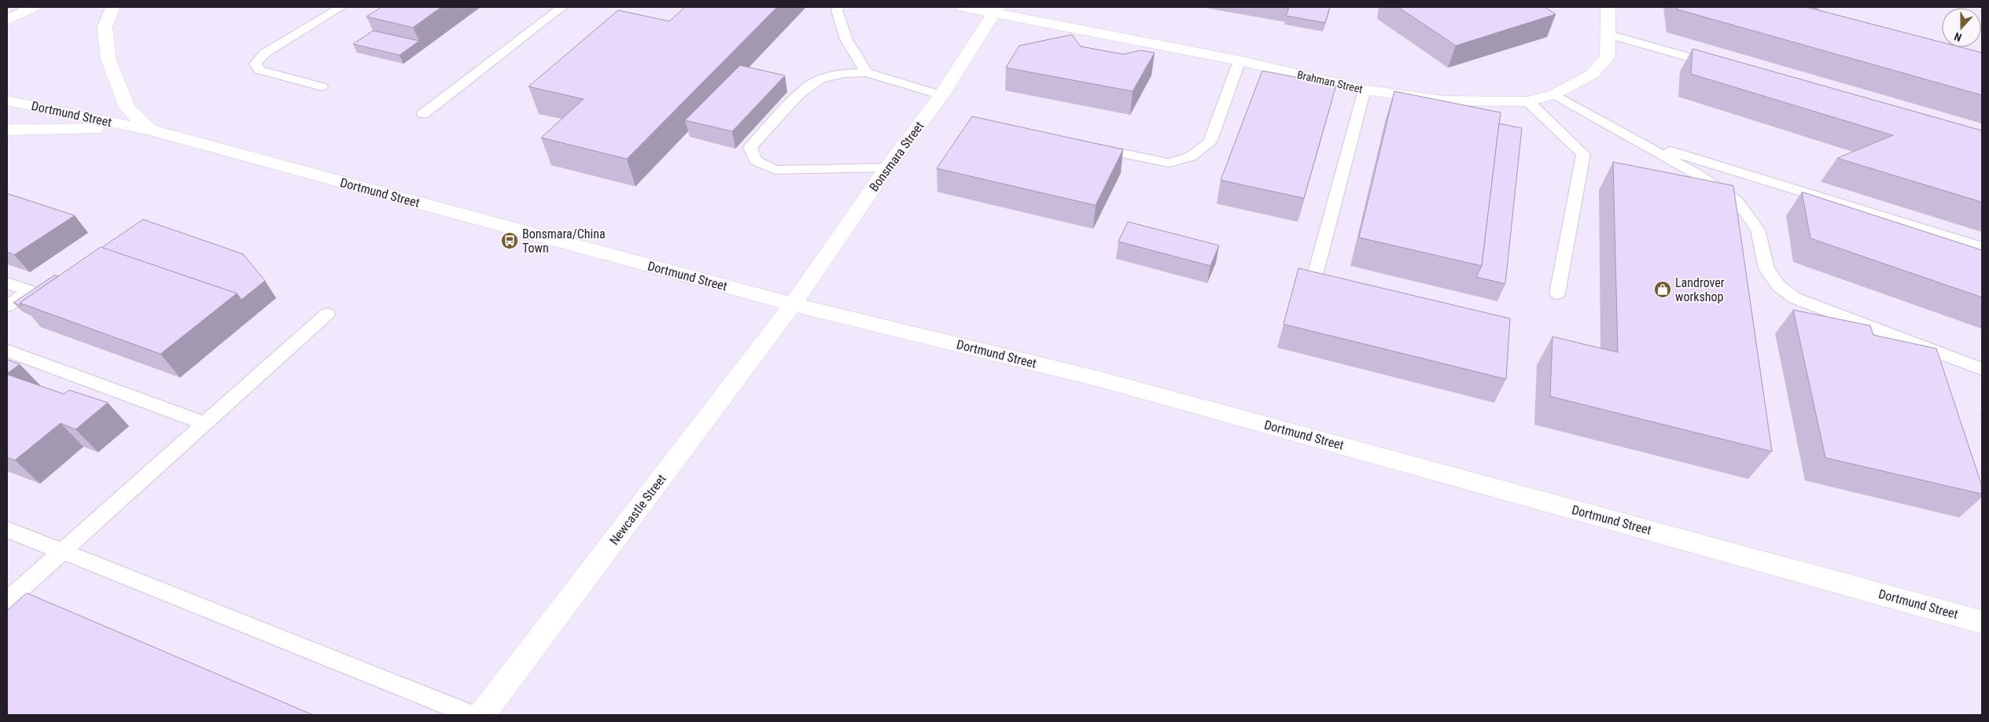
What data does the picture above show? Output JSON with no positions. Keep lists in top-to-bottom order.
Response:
{
  "streets": {
    "street": [
      "Brahman Street",
      "Dortmund Street",
      "Bonsmara Street",
      "Newcastle Street"
    ]
  },
  "crossings": [
    ["Brahman Street", "Bonsmara Street"],
    ["Dortmund Street", "Bonsmara Street"],
    ["Dortmund Street", "Newcastle Street"],
    ["Bonsmara Street", "Newcastle Street"]
  ],
  "places": {
    "bus stop": ["Bonsmara/China Town"],
    "shop": ["Landrover workshop"]
  },
  "north": "bottom"
}
